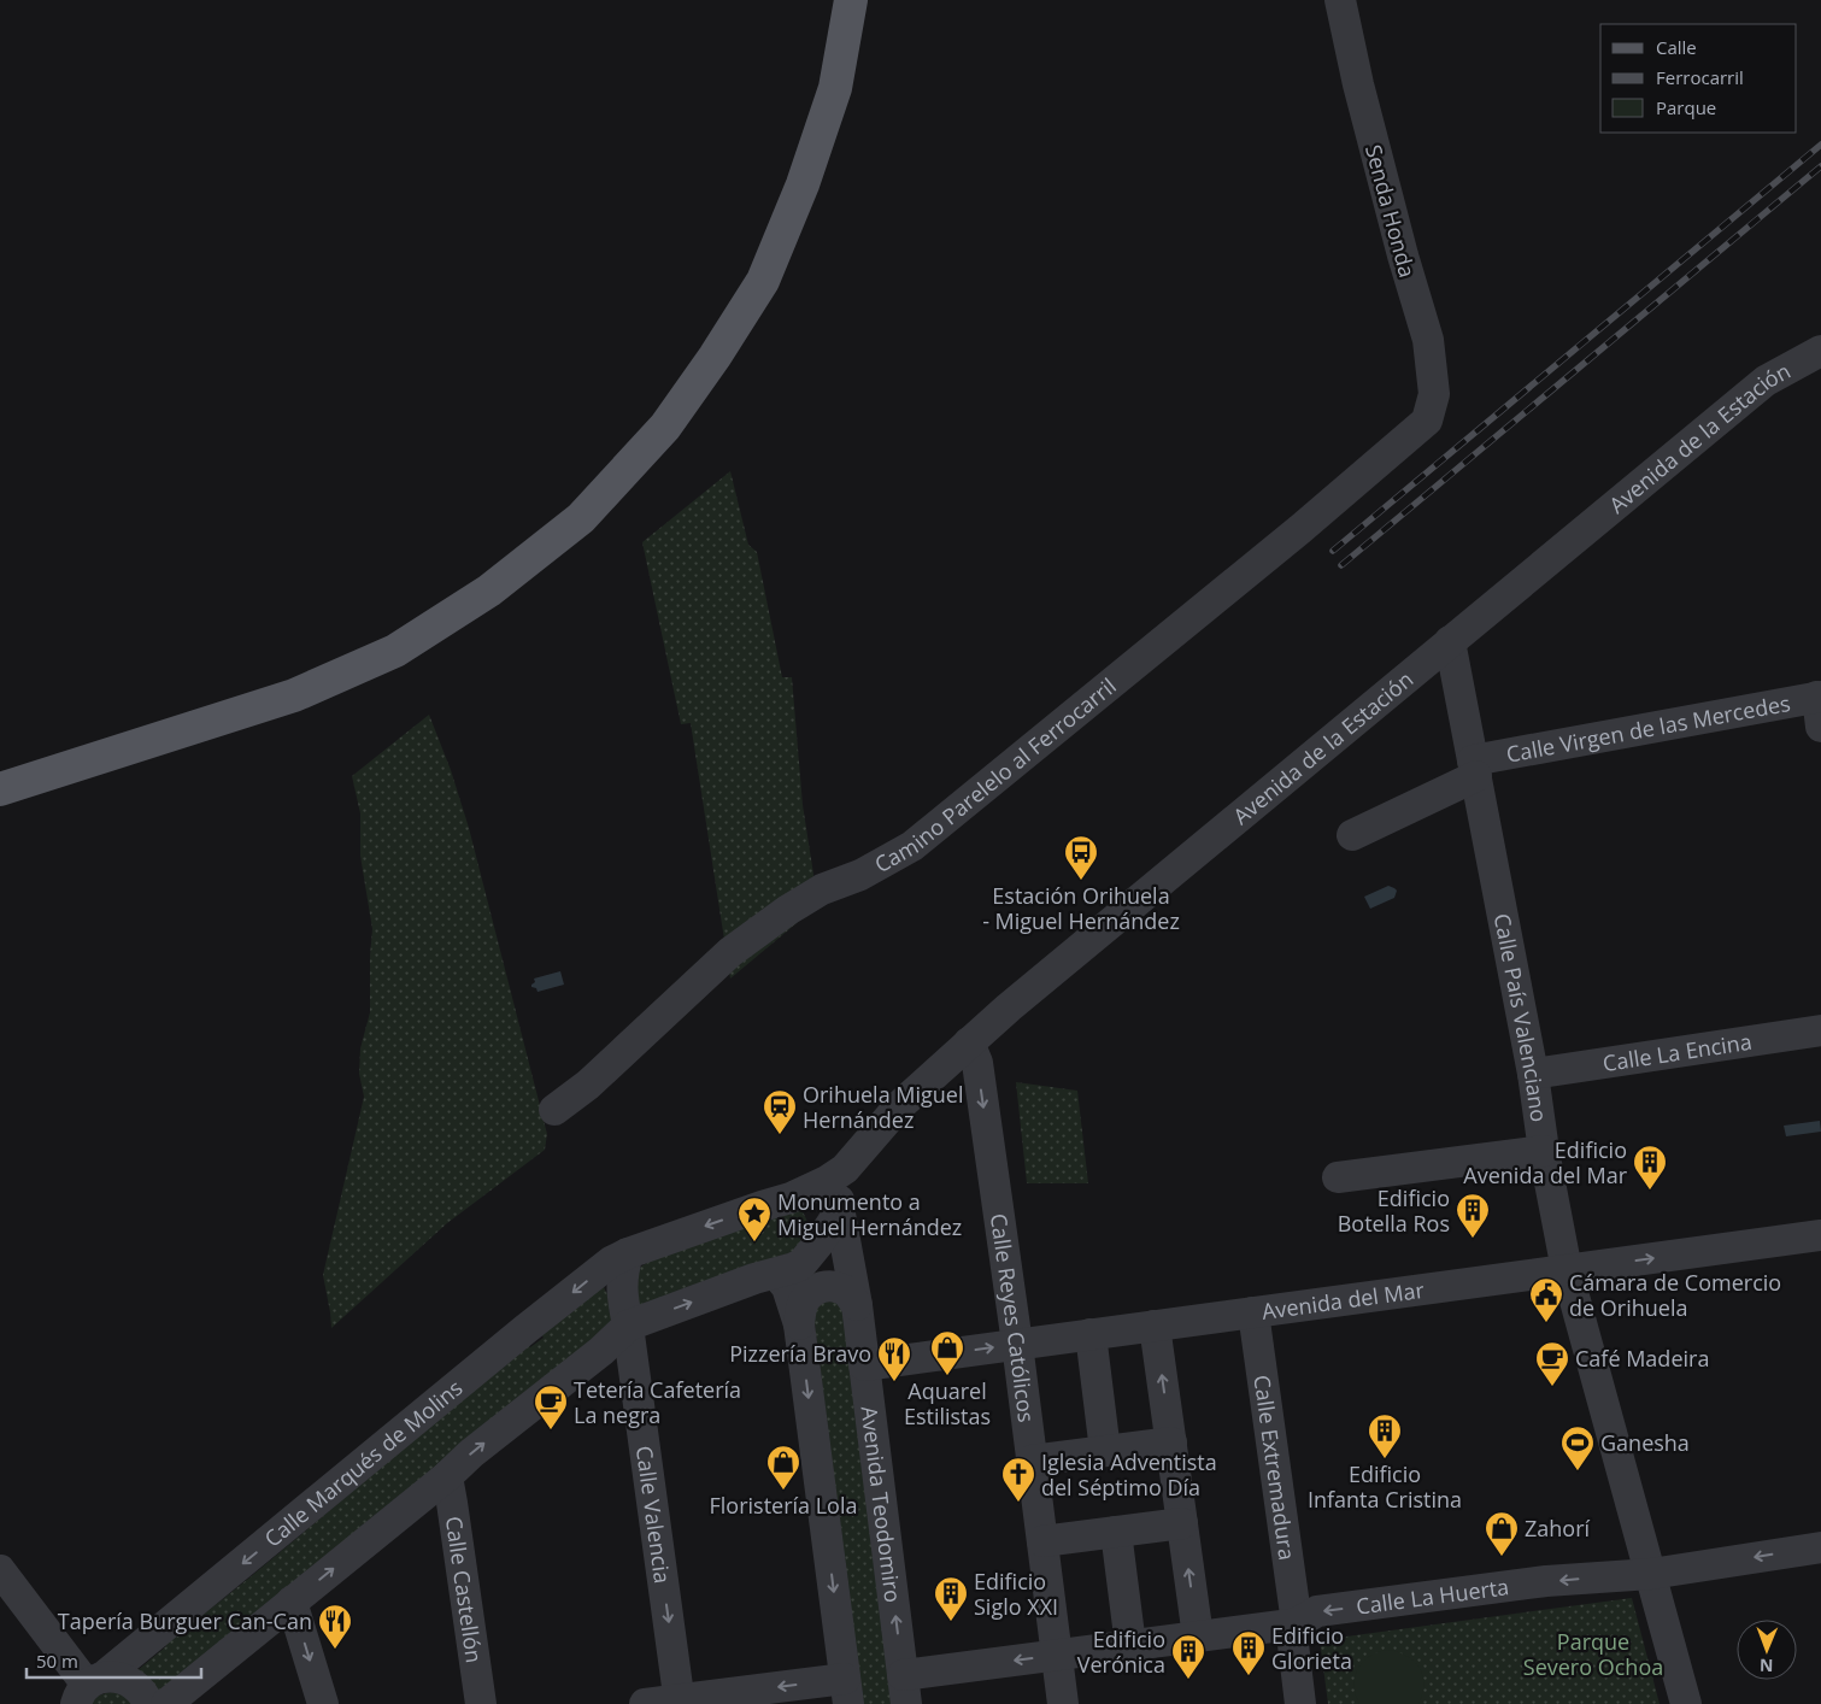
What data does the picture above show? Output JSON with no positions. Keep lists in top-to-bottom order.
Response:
{
  "streets": {
    "street": [
      "Senda Honda",
      "Avenida de la Estación",
      "Calle Virgen de las Mercedes",
      "Camino Parelelo al Ferrocarril",
      "Calle País Valenciano",
      "Calle La Encina",
      "Avenida del Mar",
      "Calle Reyes Católicos",
      "Calle Marqués de Molins",
      "Calle Extremadura",
      "Avenida Teodomiro",
      "Calle Valencia",
      "Calle Castellón",
      "Calle La Huerta"
    ]
  },
  "crossings": [
    ["Senda Honda", "Camino Parelelo al Ferrocarril"],
    ["Avenida de la Estación", "Calle País Valenciano"],
    ["Avenida de la Estación", "Calle Reyes Católicos"],
    ["Avenida de la Estación", "Calle Marqués de Molins"],
    ["Avenida de la Estación", "Avenida Teodomiro"],
    ["Calle Virgen de las Mercedes", "Calle País Valenciano"],
    ["Calle País Valenciano", "Calle La Encina"],
    ["Calle País Valenciano", "Avenida del Mar"],
    ["Calle País Valenciano", "Calle La Huerta"],
    ["Avenida del Mar", "Calle Reyes Católicos"],
    ["Avenida del Mar", "Calle Extremadura"],
    ["Avenida del Mar", "Avenida Teodomiro"],
    ["Calle Reyes Católicos", "Calle La Huerta"],
    ["Calle Marqués de Molins", "Avenida Teodomiro"],
    ["Calle Extremadura", "Calle La Huerta"],
    ["Avenida Teodomiro", "Calle La Huerta"]
  ],
  "one_way": ["Avenida del Mar", "Calle La Huerta"],
  "parks": ["Parque Severo Ochoa"],
  "places": {
    "bus stop": ["Estación Orihuela - Miguel Hernández"],
    "station": ["Orihuela Miguel Hernández"],
    "building": [
      "Edificio Avenida del Mar",
      "Edificio Botella Ros",
      "Edificio Infanta Cristina",
      "Edificio Siglo XXI",
      "Edificio Glorieta",
      "Edificio Verónica"
    ],
    "place": ["Monumento a Miguel Hernández"],
    "public building": ["Cámara de Comercio de Orihuela"],
    "shop": ["Aquarel Estilistas", "Floristería Lola", "Zahorí"],
    "restaurant": ["Pizzería Bravo", "Tapería Burguer Can-Can"],
    "cafe": ["Café Madeira", "Tetería Cafetería La negra"],
    "sports": ["Ganesha"],
    "church": ["Iglesia Adventista del Séptimo Día"]
  },
  "legend": ["Calle", "Ferrocarril", "Parque"],
  "scale_bar": "50 m",
  "north": "bottom"
}
